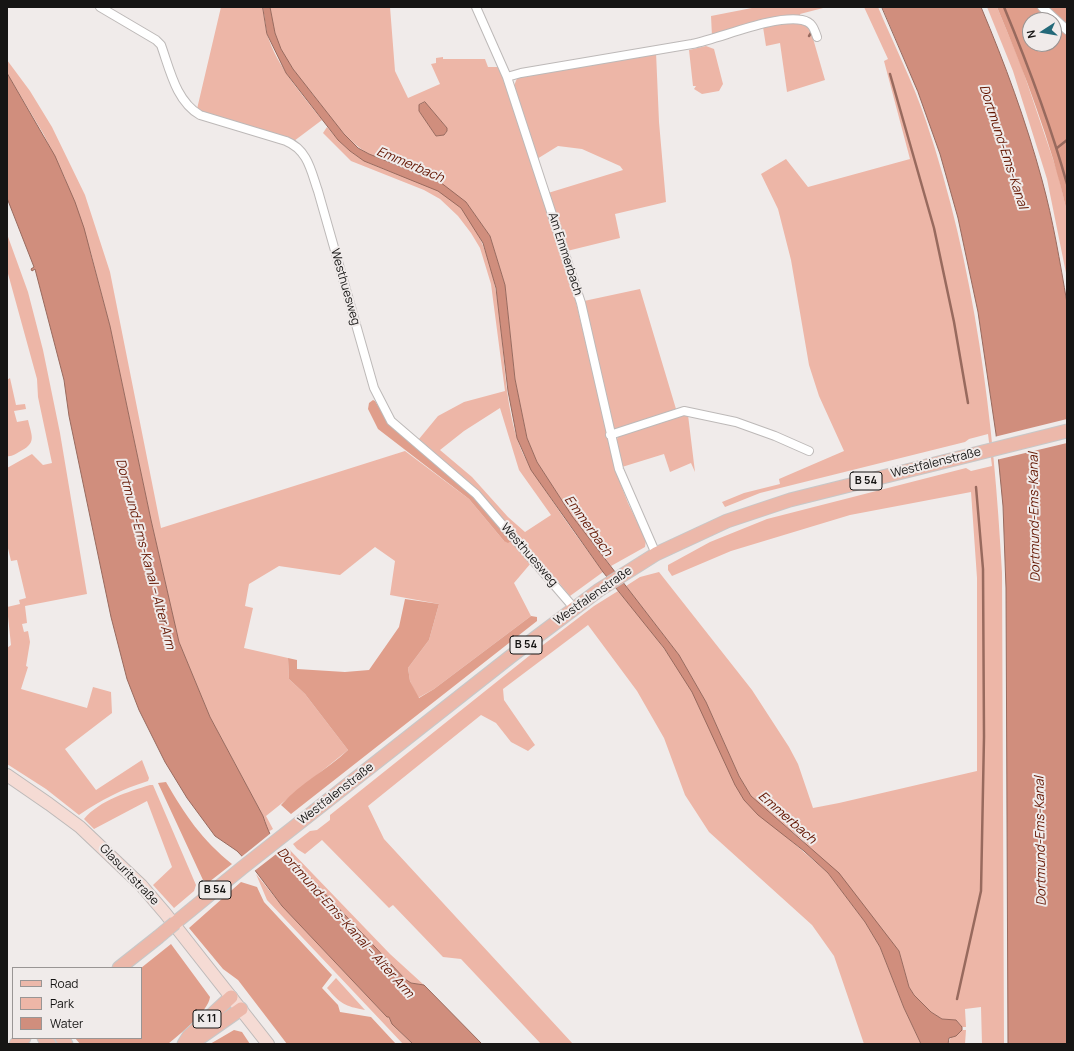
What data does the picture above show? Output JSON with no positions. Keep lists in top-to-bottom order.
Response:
{
  "streets": {
    "main road": [
      "Westfalenstraße",
      "B 54",
      "Glasuritstraße",
      "K 11"
    ],
    "street": ["Am Emmerbach", "Westhuesweg"]
  },
  "crossings": [
    ["Am Emmerbach", "Westfalenstraße"],
    ["Westhuesweg", "Westfalenstraße"],
    ["Glasuritstraße", "K 11"]
  ],
  "water": ["Dortmund-Ems-Kanal", "Emmerbach", "Dortmund-Ems-Kanal – Alter Arm"],
  "legend": ["Road", "Park", "Water"],
  "north": "left"
}
